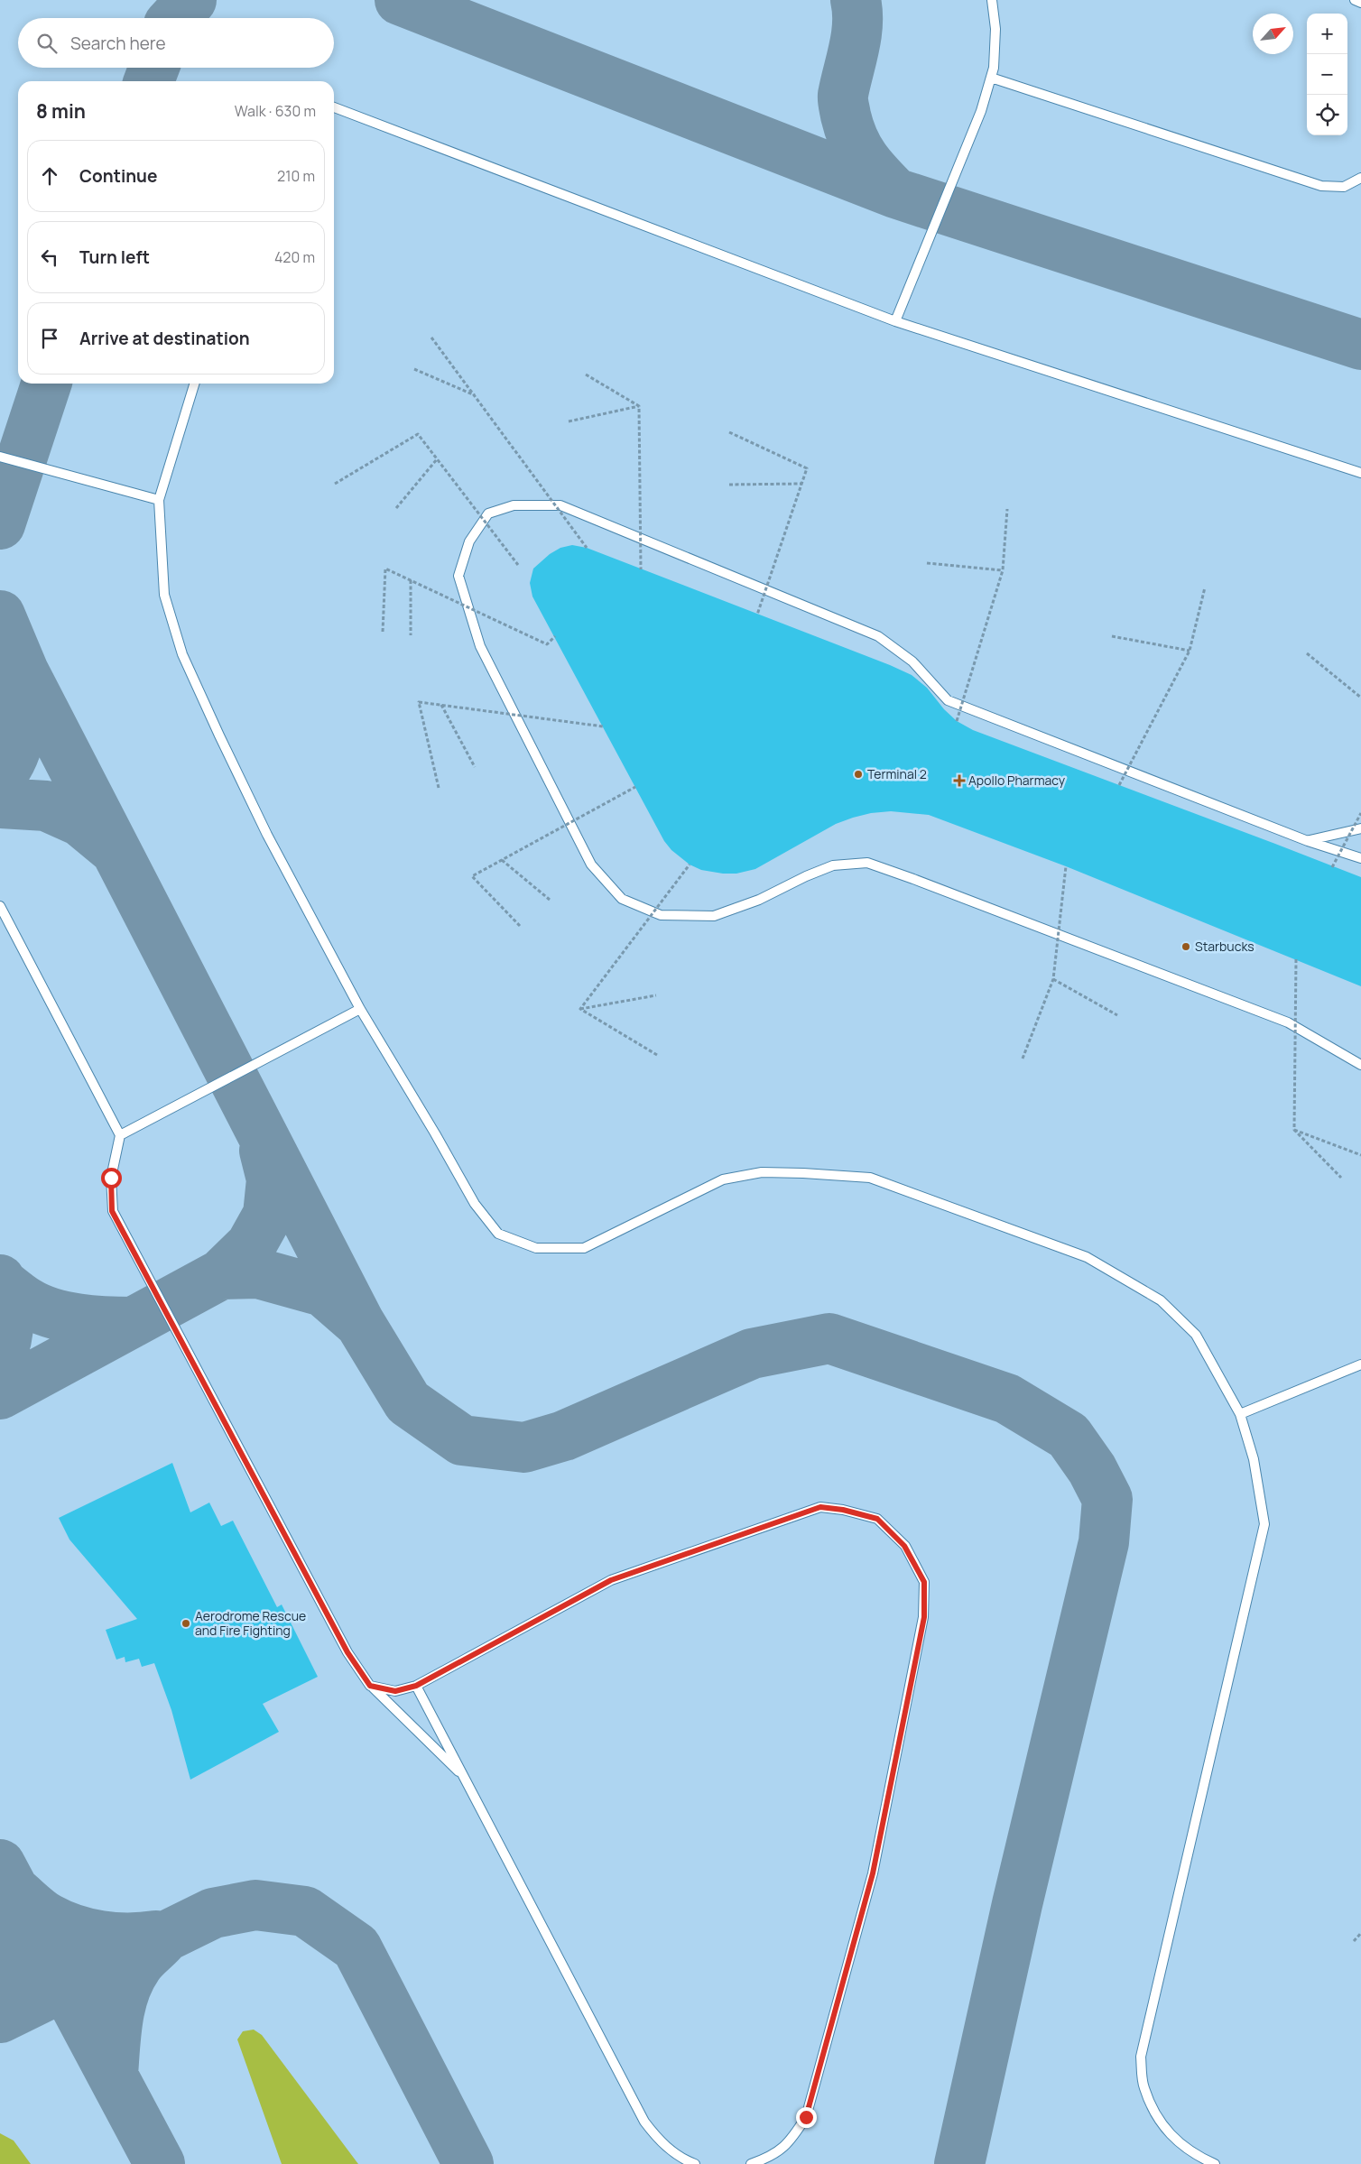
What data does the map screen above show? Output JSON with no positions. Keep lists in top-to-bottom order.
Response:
{
  "places": {
    "other": ["Terminal 2", "Starbucks", "Aerodrome Rescue and Fire Fighting"],
    "health": ["Apollo Pharmacy"]
  },
  "north": "top right",
  "page": {
    "map_buttons": ["+", "−"],
    "search": "Search here",
    "heading": ["8 min", "Walk · 630 m"],
    "list": [
      ["Continue", "210 m"],
      ["Turn left", "420 m"],
      "Arrive at destination"
    ]
  }
}
